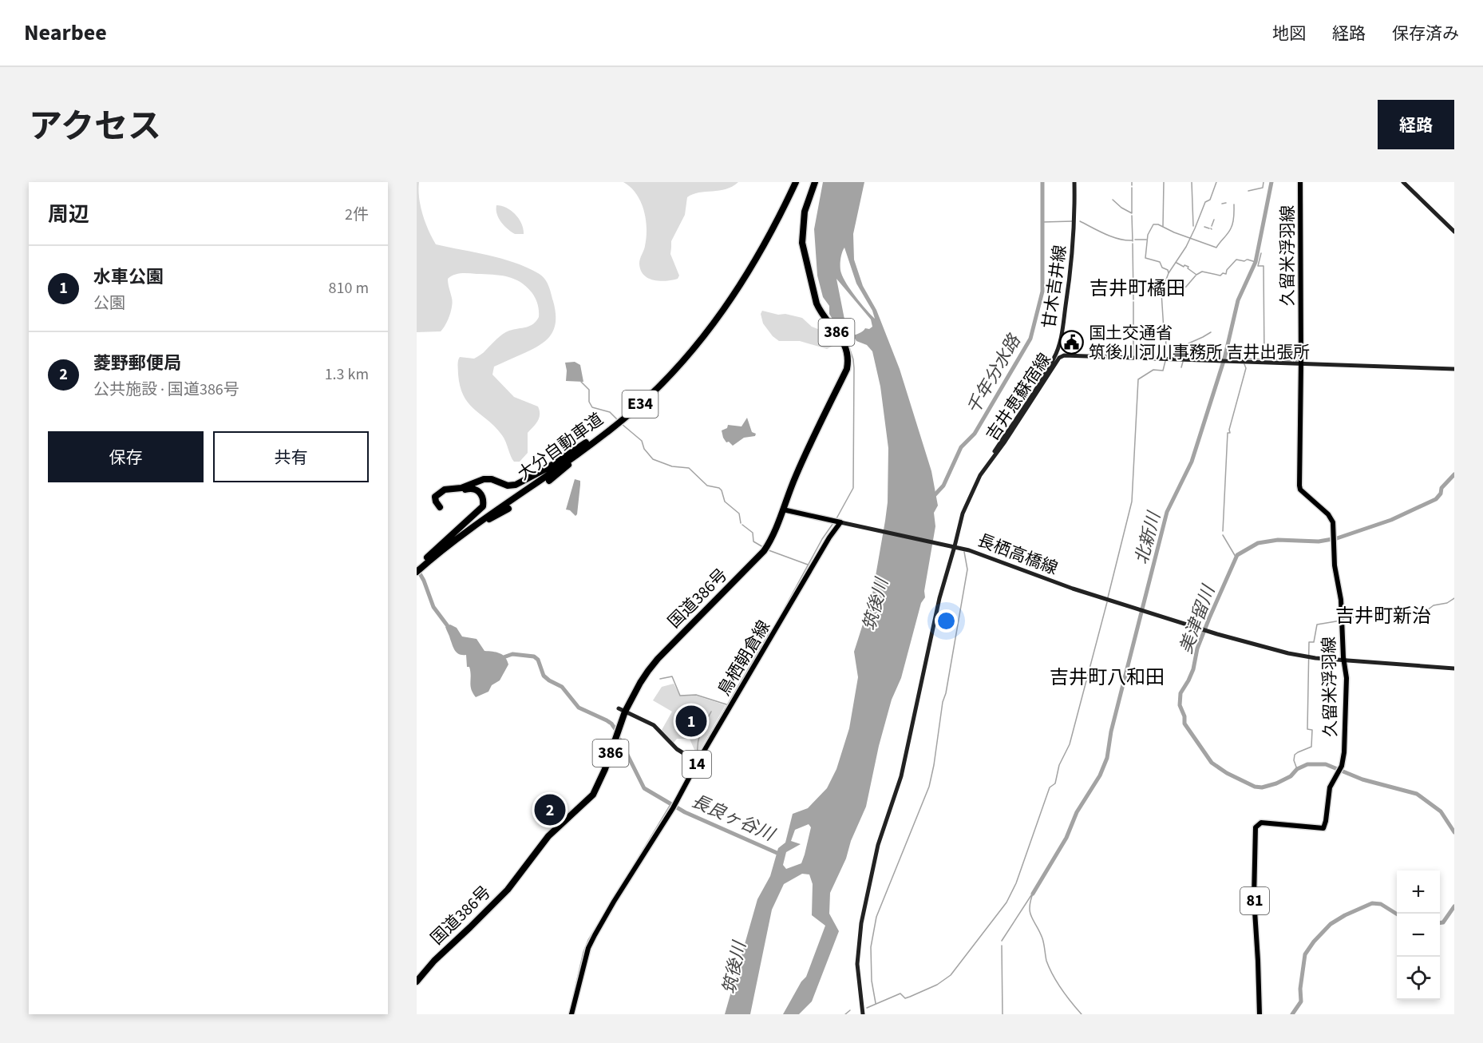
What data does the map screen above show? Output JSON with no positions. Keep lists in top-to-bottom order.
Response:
{
  "streets": {
    "highway": [
      "386",
      "E34",
      "大分自動車道",
      "国道386号"
    ],
    "main road": [
      "久留米浮羽線",
      "甘木吉井線",
      "吉井恵蘇宿線",
      "長栖高橋線",
      "鳥栖朝倉線",
      "14",
      "81"
    ]
  },
  "crossings": [
    ["久留米浮羽線", "吉井恵蘇宿線"],
    ["久留米浮羽線", "長栖高橋線"],
    ["甘木吉井線", "吉井恵蘇宿線"],
    ["吉井恵蘇宿線", "長栖高橋線"]
  ],
  "districts": ["吉井町橘田", "吉井町新治", "吉井町八和田"],
  "water": [
    "千年分水路",
    "北新川",
    "筑後川",
    "美津留川",
    "長良ヶ谷川"
  ],
  "places": {
    "public building": ["国土交通省 筑後川河川事務所 吉井出張所"]
  },
  "page": {
    "header": "Nearbee",
    "nav": ["地図", "経路", "保存済み"],
    "title": "アクセス",
    "buttons": [
      "経路",
      ["保存", "共有"]
    ],
    "heading": ["周辺", "2件"],
    "list": [
      {
        "mark": "1",
        "name": "水車公園",
        "note": "公園",
        "value": "810 m"
      },
      {
        "mark": "2",
        "name": "菱野郵便局",
        "note": "公共施設 · 国道386号",
        "value": "1.3 km"
      }
    ],
    "pins": ["1", "2"],
    "map_buttons": ["+", "−"]
  }
}
